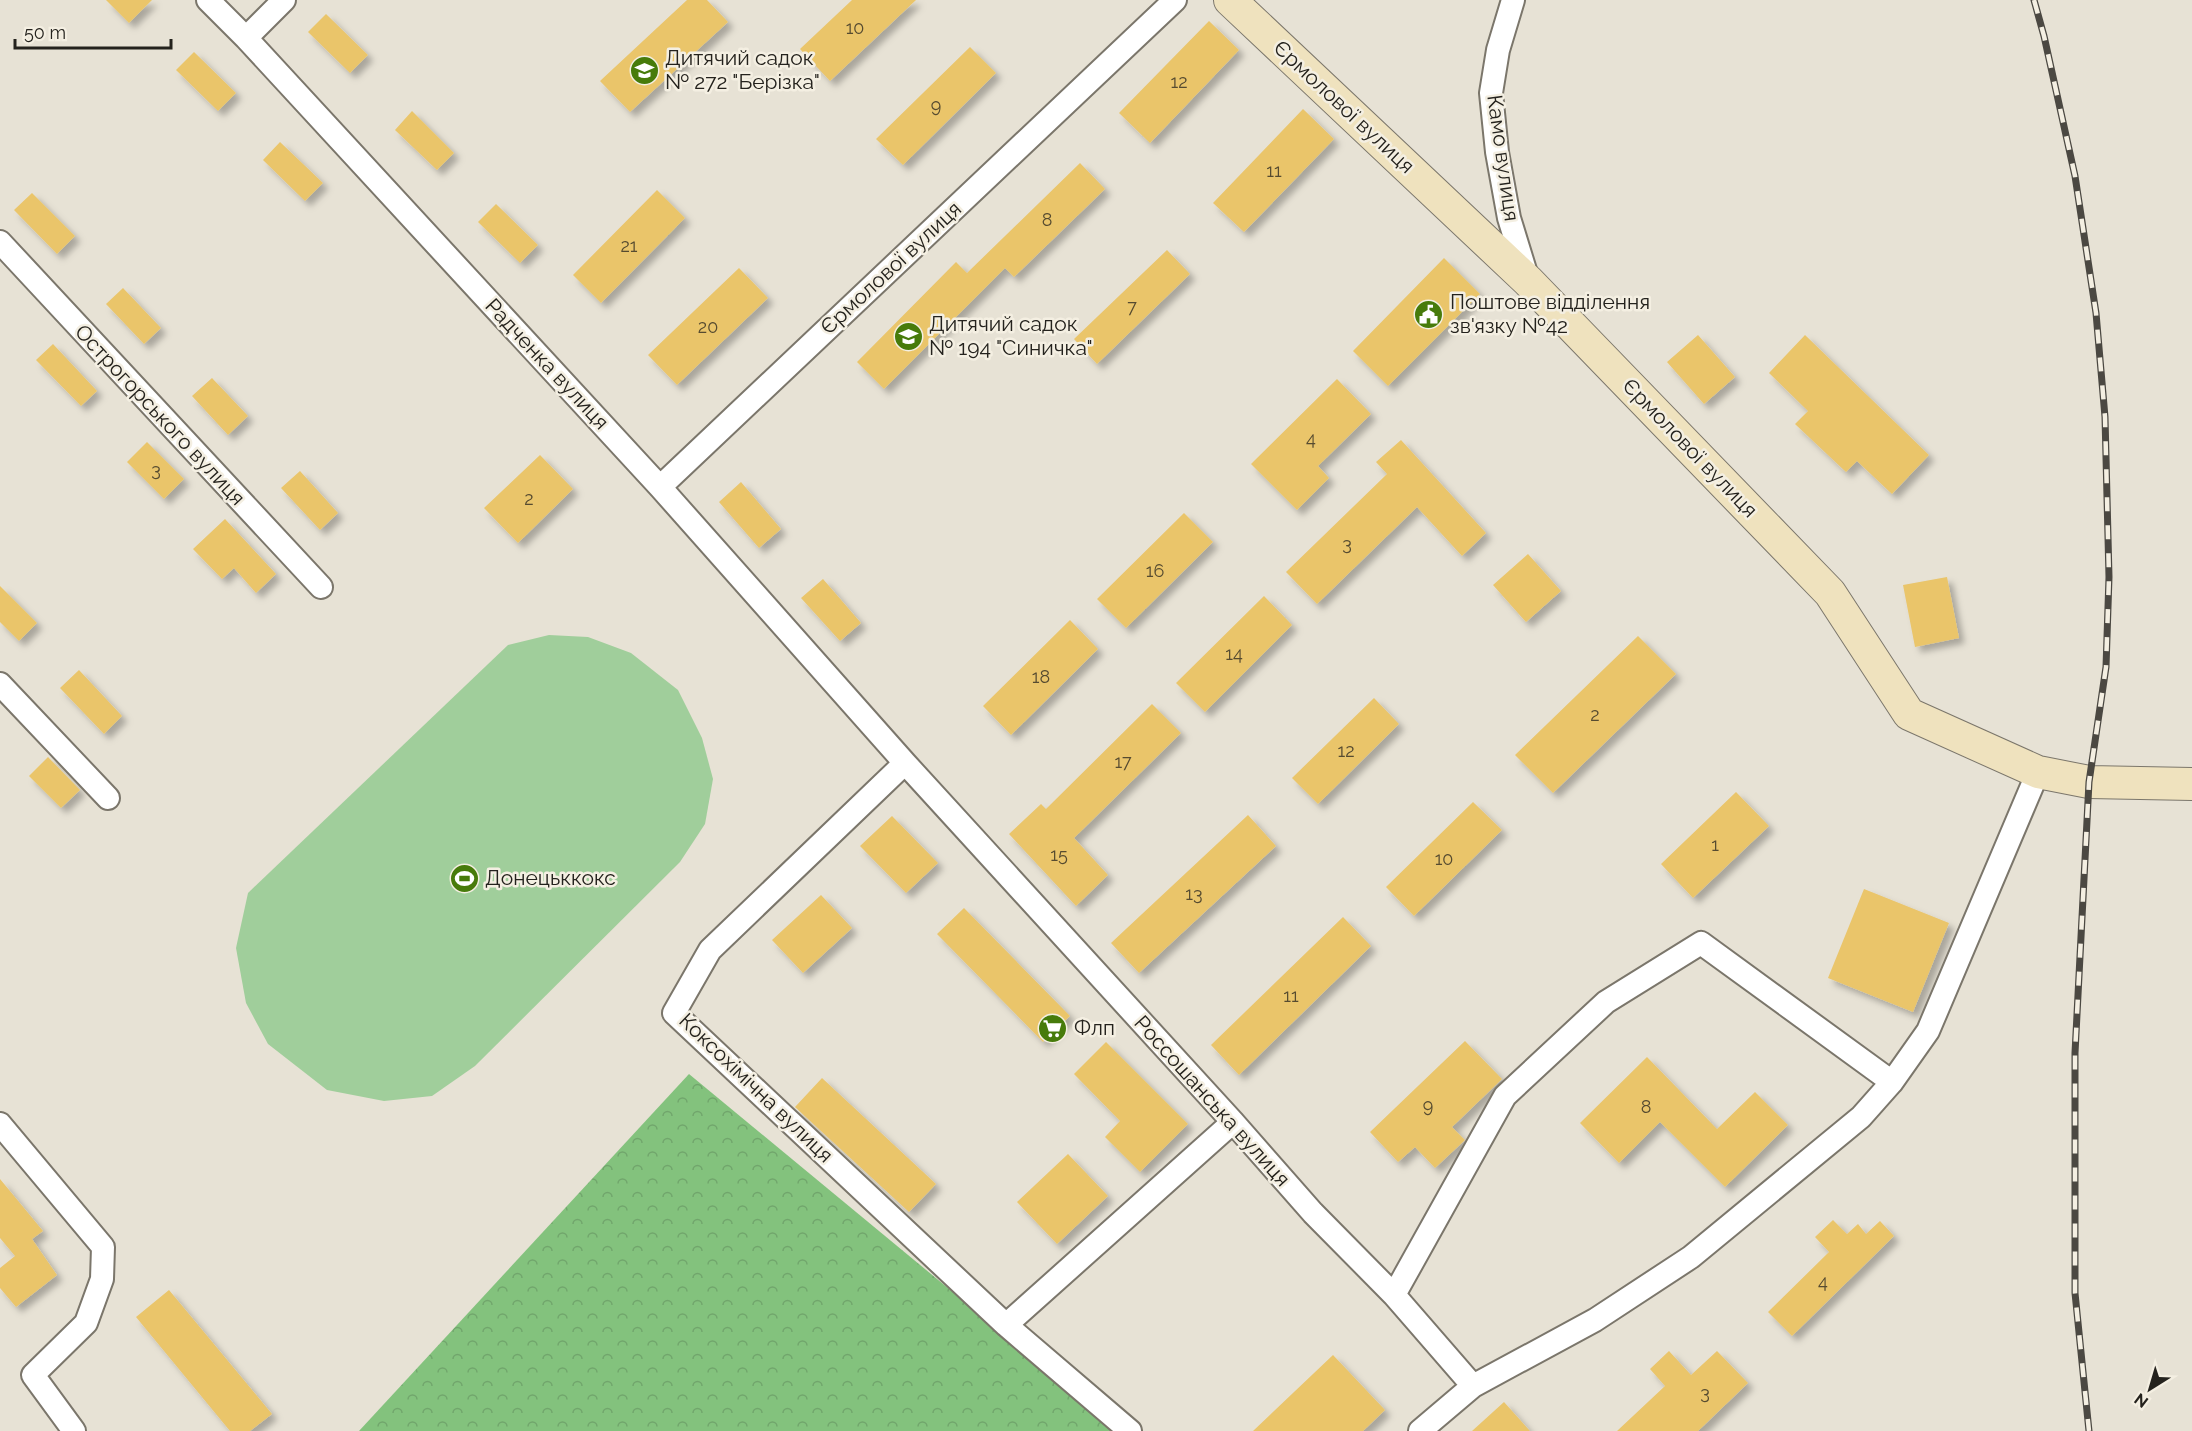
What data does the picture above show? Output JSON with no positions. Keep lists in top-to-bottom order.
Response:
{
  "streets": {
    "street": [
      "Єрмолової вулиця",
      "Камо вулиця",
      "Радченка вулиця",
      "Острогорського вулиця",
      "Коксохімічна вулиця",
      "Россошанська вулиця"
    ]
  },
  "crossings": [
    ["Єрмолової вулиця", "Камо вулиця"],
    ["Єрмолової вулиця", "Радченка вулиця"],
    ["Радченка вулиця", "Россошанська вулиця"],
    ["Коксохімічна вулиця", "Россошанська вулиця"]
  ],
  "places": {
    "school or university": ["Дитячий садок № 272 \"Берізка\"", "Дитячий садок № 194 \"Синичка\""],
    "public building": ["Поштове відділення зв'язку №42"],
    "sports": ["Донецьккокс"],
    "supermarket": ["Флп"]
  },
  "house_numbers": [
    "10",
    "12",
    "9",
    "11",
    "8",
    "21",
    "7",
    "20",
    "4",
    "3",
    "2",
    "3",
    "16",
    "14",
    "18",
    "2",
    "12",
    "17",
    "1",
    "15",
    "10",
    "13",
    "11",
    "9",
    "8",
    "4",
    "3"
  ],
  "scale_bar": "50 m",
  "north": "bottom left"
}
